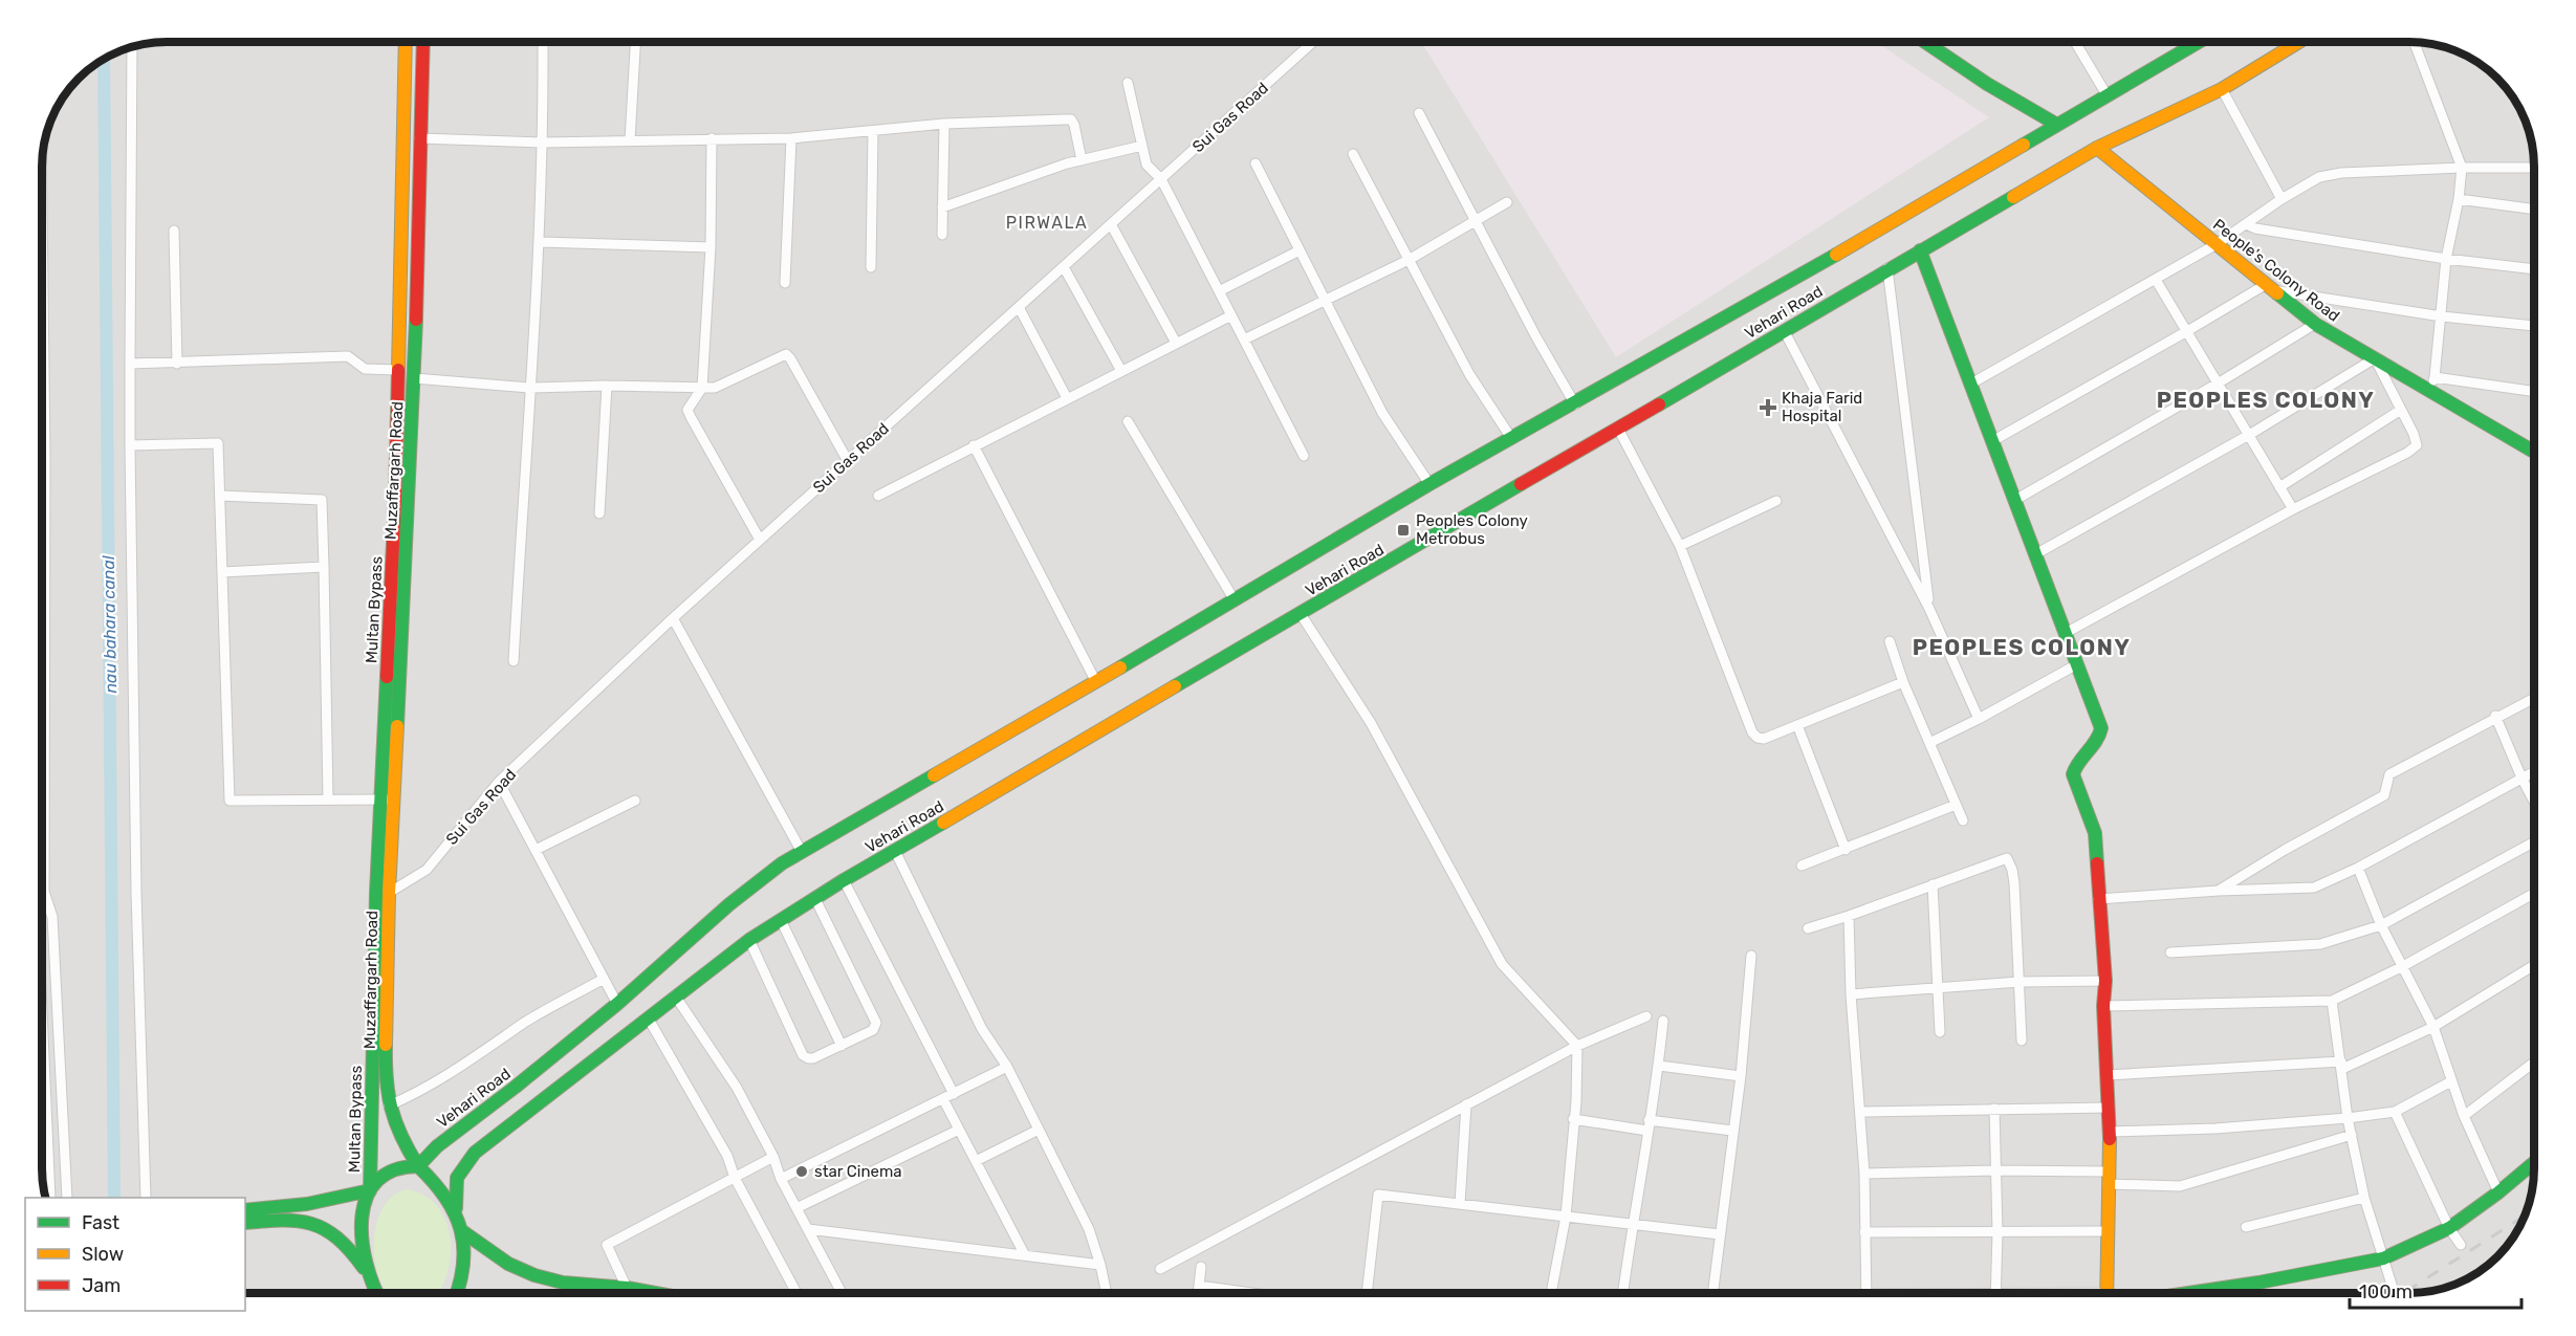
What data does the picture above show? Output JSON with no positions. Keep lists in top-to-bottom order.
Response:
{
  "streets": {
    "main road": [
      "People's Colony Road",
      "Vehari Road",
      "Muzaffargarh Road",
      "Multan Bypass"
    ],
    "street": ["Sui Gas Road"]
  },
  "crossings": [
    ["Sui Gas Road", "Muzaffargarh Road"],
    ["People's Colony Road", "Vehari Road"],
    ["Vehari Road", "Muzaffargarh Road"],
    ["Muzaffargarh Road", "Multan Bypass"]
  ],
  "districts": ["PIRWALA", "PEOPLES COLONY", "PEOPLES COLONY"],
  "water": ["nau bahara canal"],
  "places": {
    "health": ["Khaja Farid Hospital"],
    "transit": ["Peoples Colony Metrobus"],
    "other": ["star Cinema"]
  },
  "legend": ["Fast", "Slow", "Jam"],
  "scale_bar": "100 m"
}
